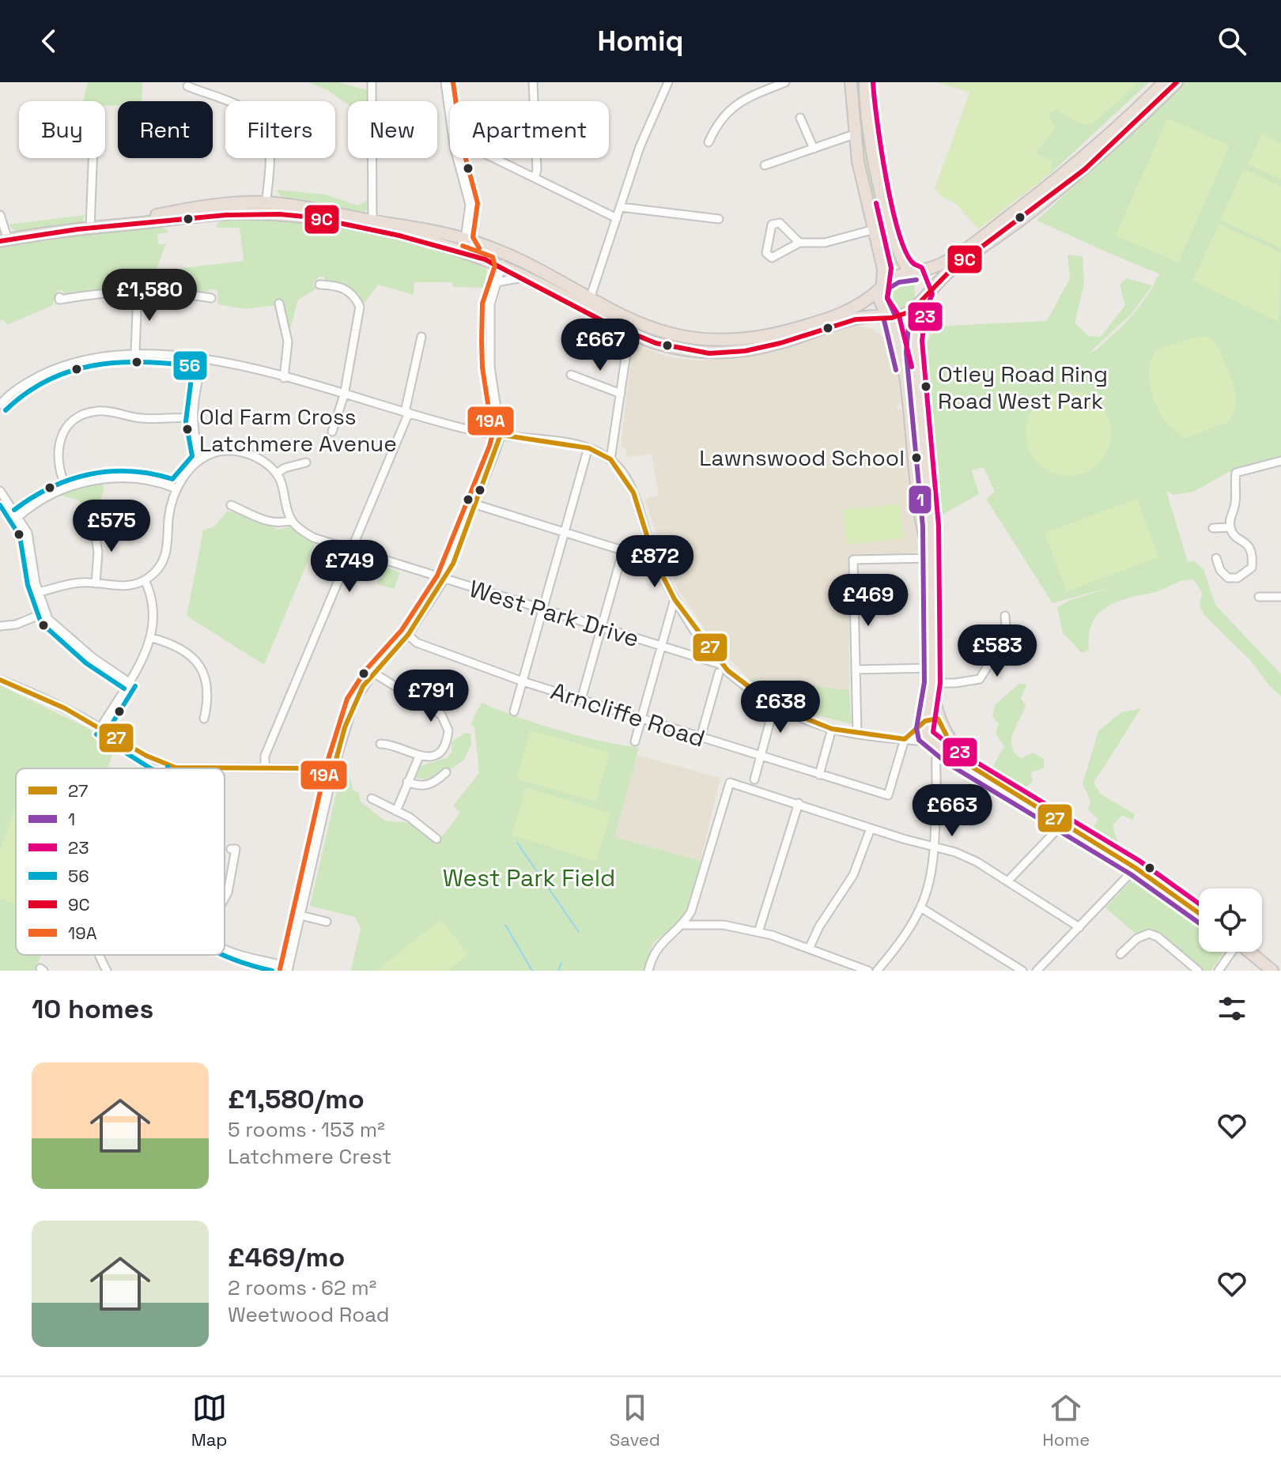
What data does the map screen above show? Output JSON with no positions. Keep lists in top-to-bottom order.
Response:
{
  "streets": {
    "street": ["West Park Drive", "Arncliffe Road"]
  },
  "parks": ["West Park Field"],
  "places": ["Otley Road Ring Road West Park", "Old Farm Cross Latchmere Avenue", "Lawnswood School"],
  "lines": [
    "transit line 23",
    "transit line 9C",
    "transit line 19A",
    "transit line 1",
    "transit line 56",
    "transit line 27"
  ],
  "legend": [
    "27",
    "1",
    "23",
    "56",
    "9C",
    "19A"
  ],
  "page": {
    "header": "Homiq",
    "chip": [
      "Buy",
      "Rent",
      "Filters",
      "New",
      "Apartment"
    ],
    "price": [
      "£1,580",
      "£667",
      "£575",
      "£872",
      "£749",
      "£469",
      "£583",
      "£791",
      "£638",
      "£663"
    ],
    "heading": "10 homes",
    "list": [
      {
        "name": "£1,580/mo",
        "note": "5 rooms · 153 m² · Latchmere Crest"
      },
      {
        "name": "£469/mo",
        "note": "2 rooms · 62 m² · Weetwood Road"
      }
    ],
    "tabs": ["Map", "Saved", "Home"]
  }
}
